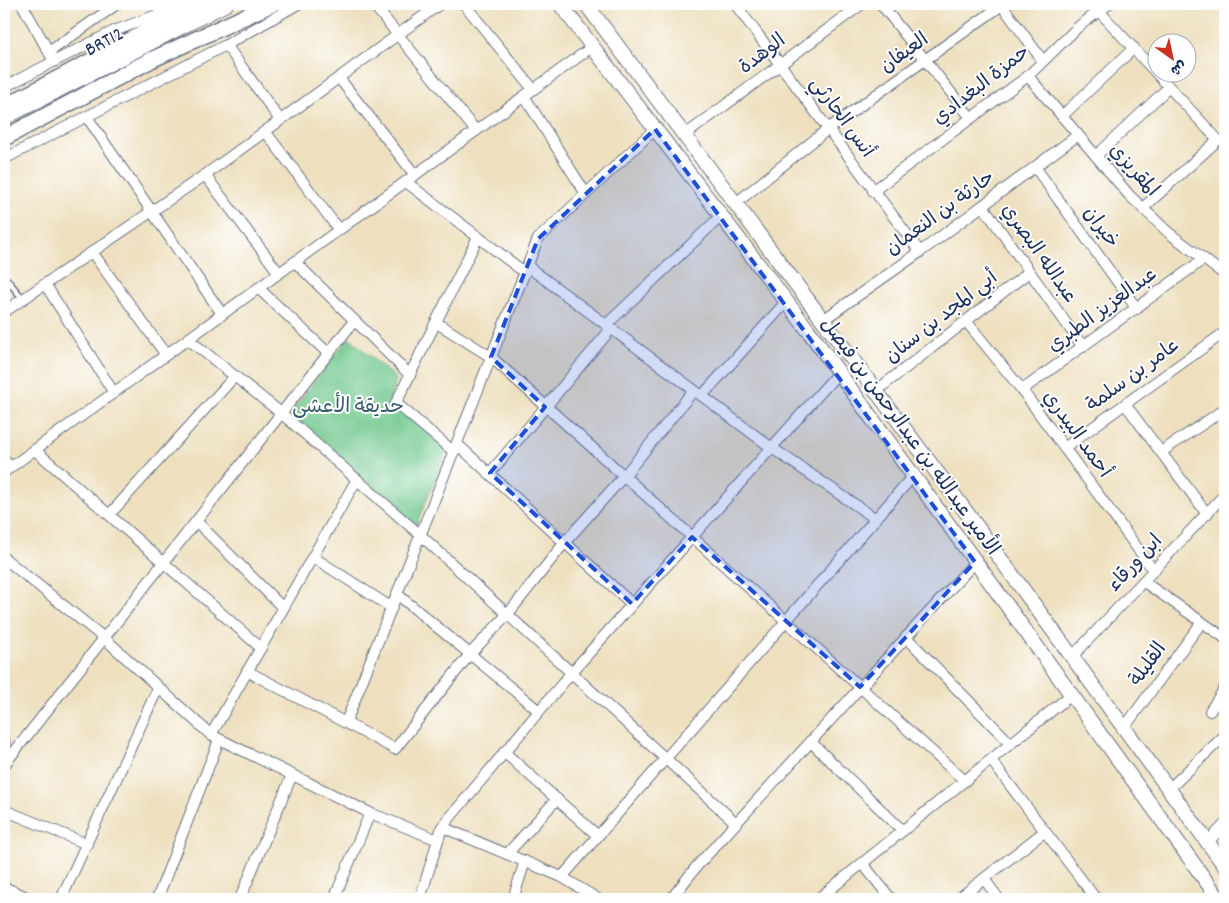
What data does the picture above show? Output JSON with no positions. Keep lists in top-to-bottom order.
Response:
{
  "streets": {
    "main road": ["BRT12", "الأمير عبدالله بن عبدالرحمن بن فيصل"],
    "street": [
      "العيفان",
      "الوهدة",
      "حمزة البغدادي",
      "أنس الحارثي",
      "المقريزي",
      "حارثة بن النعمان",
      "خيران",
      "عبدالله البصري",
      "عبدالعزيز الطبري",
      "أبي المجد بن سنان",
      "عامر بن سلمة",
      "أحمد البيدري",
      "ابن ورقاء",
      "القليلة"
    ]
  },
  "crossings": [
    ["العيفان", "أنس الحارثي"],
    ["العيفان", "الأمير عبدالله بن عبدالرحمن بن فيصل"],
    ["الوهدة", "أنس الحارثي"],
    ["الوهدة", "الأمير عبدالله بن عبدالرحمن بن فيصل"],
    ["حمزة البغدادي", "أنس الحارثي"],
    ["حمزة البغدادي", "المقريزي"],
    ["أنس الحارثي", "حارثة بن النعمان"],
    ["المقريزي", "حارثة بن النعمان"],
    ["المقريزي", "عبدالعزيز الطبري"],
    ["حارثة بن النعمان", "خيران"],
    ["حارثة بن النعمان", "عبدالله البصري"],
    ["حارثة بن النعمان", "الأمير عبدالله بن عبدالرحمن بن فيصل"],
    ["خيران", "عبدالعزيز الطبري"],
    ["عبدالله البصري", "عبدالعزيز الطبري"],
    ["عبدالله البصري", "أبي المجد بن سنان"],
    ["عبدالعزيز الطبري", "أحمد البيدري"],
    ["أبي المجد بن سنان", "أحمد البيدري"],
    ["أبي المجد بن سنان", "الأمير عبدالله بن عبدالرحمن بن فيصل"],
    ["عامر بن سلمة", "أحمد البيدري"],
    ["أحمد البيدري", "ابن ورقاء"],
    ["الأمير عبدالله بن عبدالرحمن بن فيصل", "ابن ورقاء"],
    ["الأمير عبدالله بن عبدالرحمن بن فيصل", "القليلة"]
  ],
  "parks": ["حديقة الأعشى"],
  "north": "bottom right"
}
